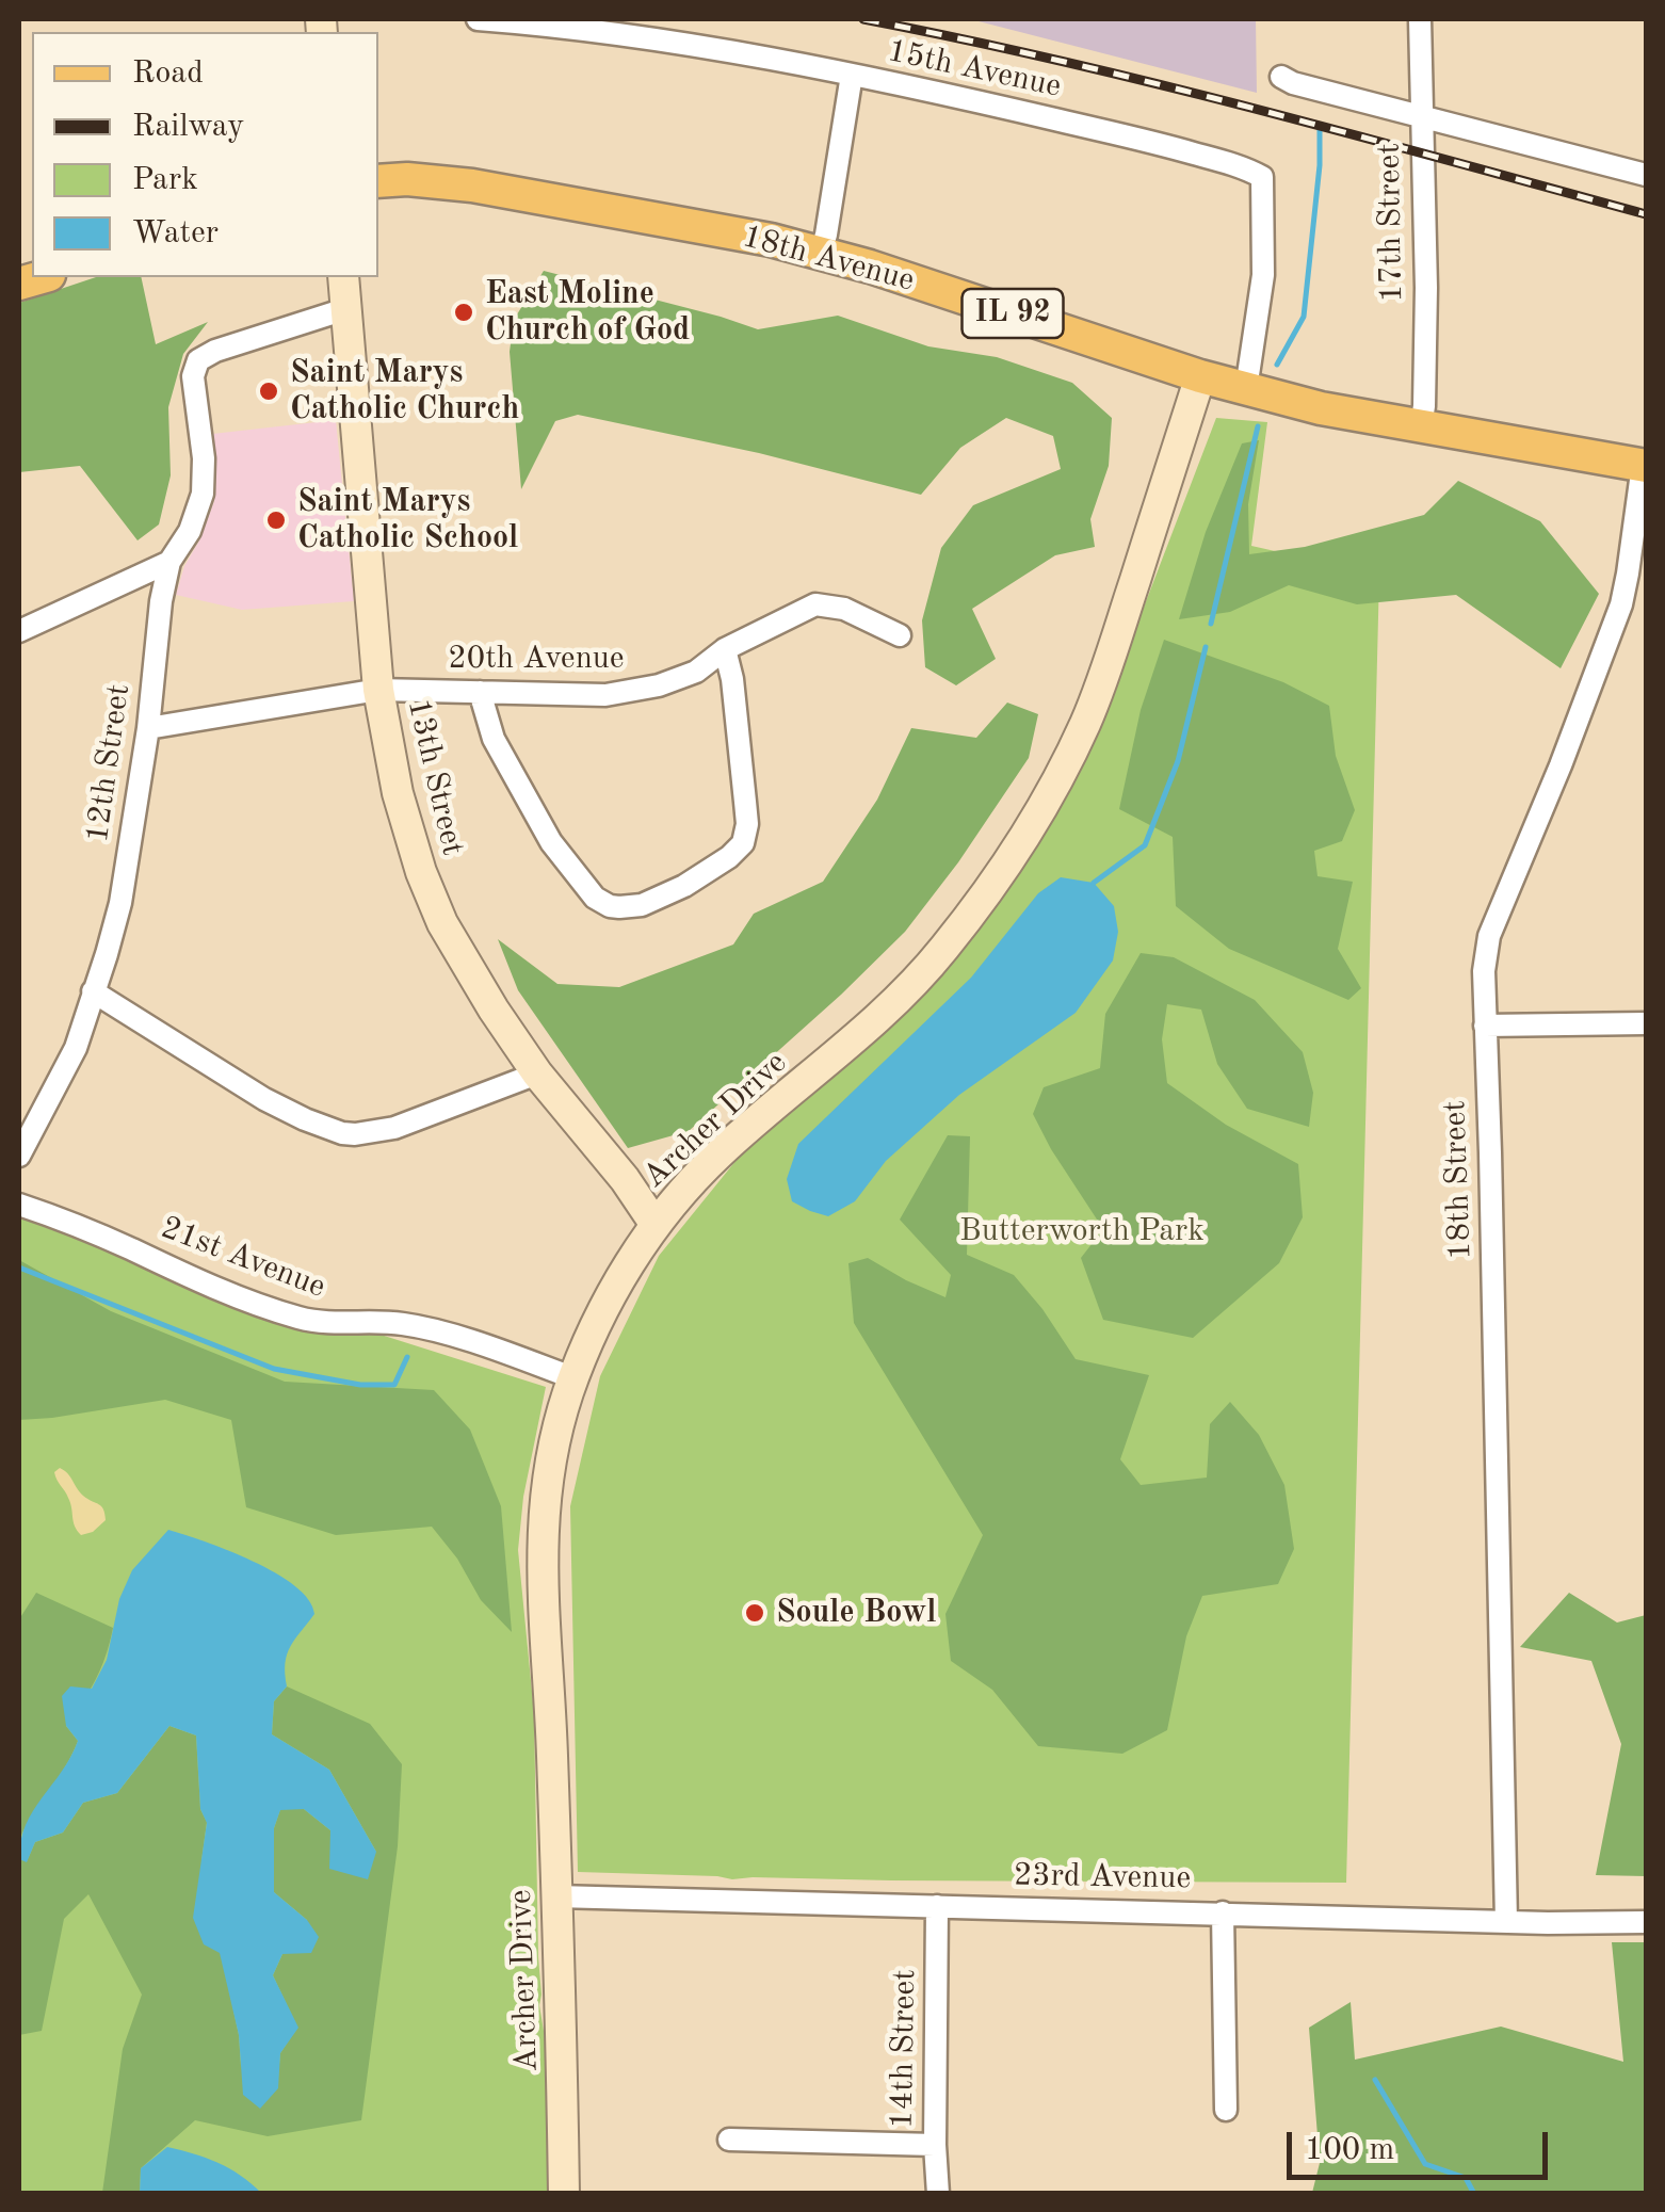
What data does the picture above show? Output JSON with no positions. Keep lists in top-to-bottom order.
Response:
{
  "streets": {
    "main road": ["18th Avenue", "IL 92"],
    "street": [
      "15th Avenue",
      "17th Street",
      "20th Avenue",
      "12th Street",
      "13th Street",
      "Archer Drive",
      "18th Street",
      "21st Avenue",
      "23rd Avenue",
      "14th Street"
    ]
  },
  "crossings": [
    ["15th Avenue", "18th Avenue"],
    ["17th Street", "18th Avenue"],
    ["18th Avenue", "Archer Drive"],
    ["18th Avenue", "18th Street"],
    ["20th Avenue", "12th Street"],
    ["20th Avenue", "13th Street"],
    ["12th Street", "13th Street"],
    ["13th Street", "Archer Drive"],
    ["Archer Drive", "21st Avenue"],
    ["Archer Drive", "23rd Avenue"],
    ["18th Street", "23rd Avenue"],
    ["23rd Avenue", "14th Street"]
  ],
  "parks": ["Butterworth Park"],
  "places": [
    "East Moline Church of God",
    "Saint Marys Catholic Church",
    "Saint Marys Catholic School",
    "Soule Bowl"
  ],
  "legend": [
    "Road",
    "Railway",
    "Park",
    "Water"
  ],
  "scale_bar": "100 m"
}
